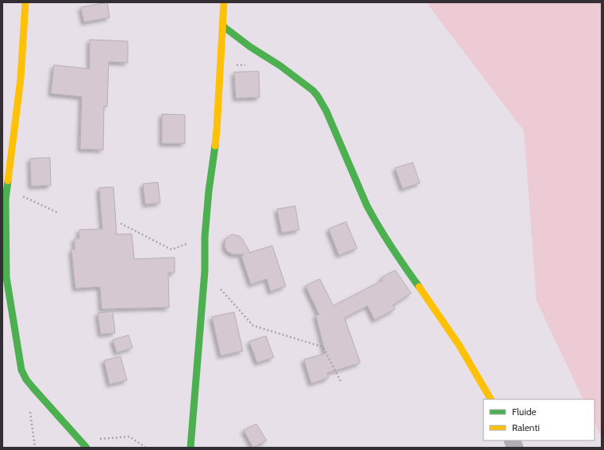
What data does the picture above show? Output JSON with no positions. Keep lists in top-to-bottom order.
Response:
{
  "legend": ["Fluide", "Ralenti"]
}
